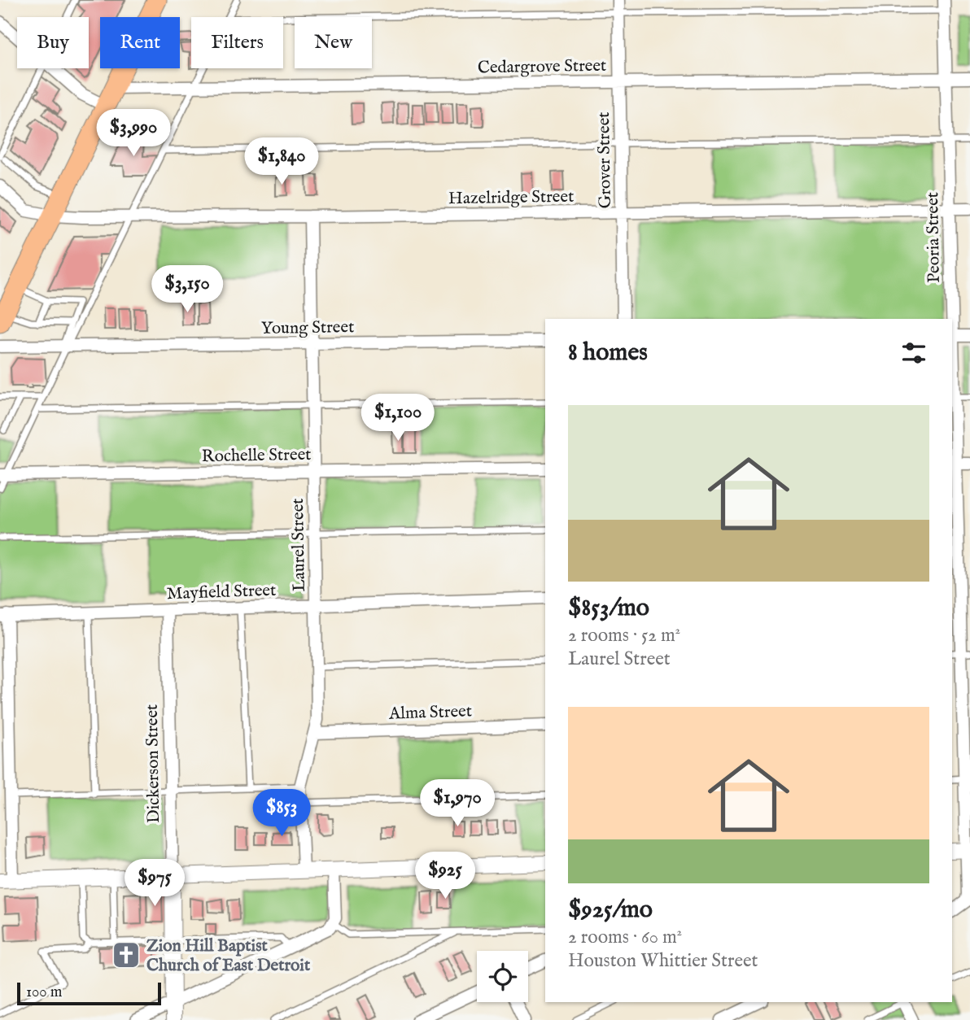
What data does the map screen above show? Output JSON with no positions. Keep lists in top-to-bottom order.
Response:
{
  "streets": {
    "street": [
      "Cedargrove Street",
      "Grover Street",
      "Hazelridge Street",
      "Peoria Street",
      "Young Street",
      "Rochelle Street",
      "Laurel Street",
      "Mayfield Street",
      "Alma Street",
      "Dickerson Street"
    ]
  },
  "crossings": [
    ["Cedargrove Street", "Grover Street"],
    ["Cedargrove Street", "Peoria Street"],
    ["Grover Street", "Hazelridge Street"],
    ["Hazelridge Street", "Peoria Street"],
    ["Hazelridge Street", "Laurel Street"],
    ["Young Street", "Laurel Street"],
    ["Rochelle Street", "Laurel Street"],
    ["Laurel Street", "Mayfield Street"],
    ["Laurel Street", "Alma Street"],
    ["Mayfield Street", "Dickerson Street"]
  ],
  "places": {
    "church": ["Zion Hill Baptist Church of East Detroit"]
  },
  "scale_bar": "100 m",
  "page": {
    "chip": [
      "Buy",
      "Rent",
      "Filters",
      "New"
    ],
    "price": [
      "$3,990",
      "$1,840",
      "$3,150",
      "$1,100",
      "$1,970",
      "$853",
      "$925",
      "$975"
    ],
    "heading": "8 homes",
    "list": [
      {
        "name": "$853/mo",
        "note": "2 rooms · 52 m² · Laurel Street"
      },
      {
        "name": "$925/mo",
        "note": "2 rooms · 60 m² · Houston Whittier Street"
      }
    ],
    "scale": "100 m"
  }
}
